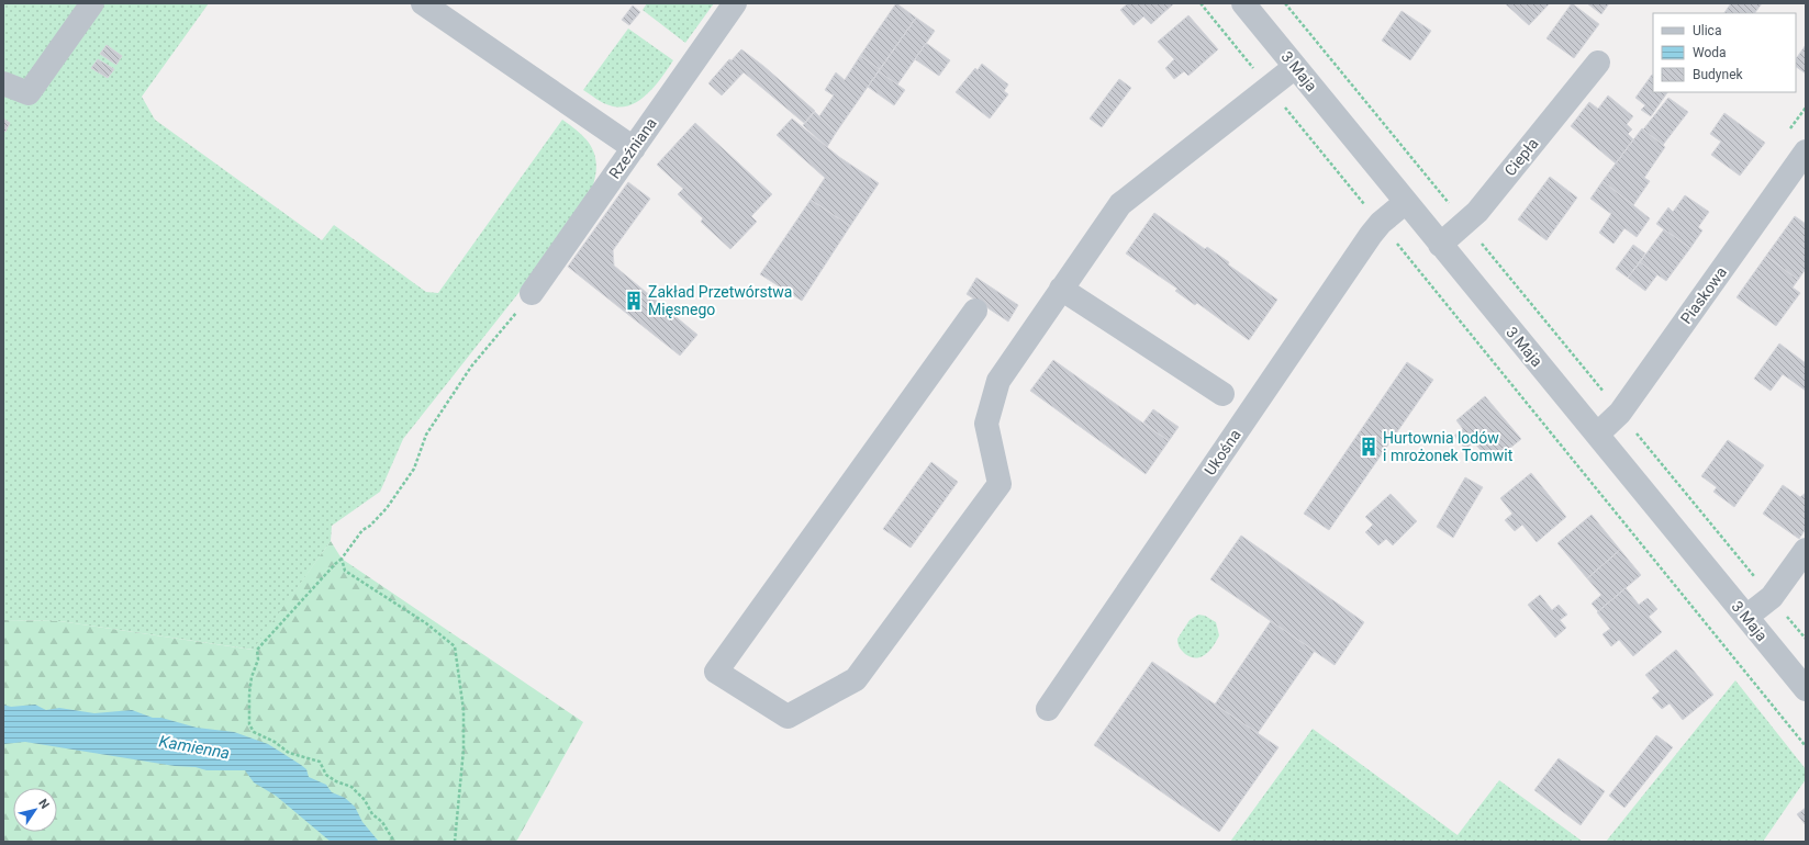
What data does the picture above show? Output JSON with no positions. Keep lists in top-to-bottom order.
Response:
{
  "streets": {
    "street": [
      "3 Maja",
      "Rzeźniana",
      "Ciepła",
      "Piaskowa",
      "Ukośna"
    ]
  },
  "crossings": [
    ["3 Maja", "Ciepła"],
    ["3 Maja", "Piaskowa"],
    ["3 Maja", "Ukośna"]
  ],
  "water": ["Kamienna"],
  "places": {
    "building": ["Zakład Przetwórstwa Mięsnego", "Hurtownia lodów i mrożonek Tomwit"]
  },
  "legend": ["Ulica", "Woda", "Budynek"],
  "north": "top right"
}
